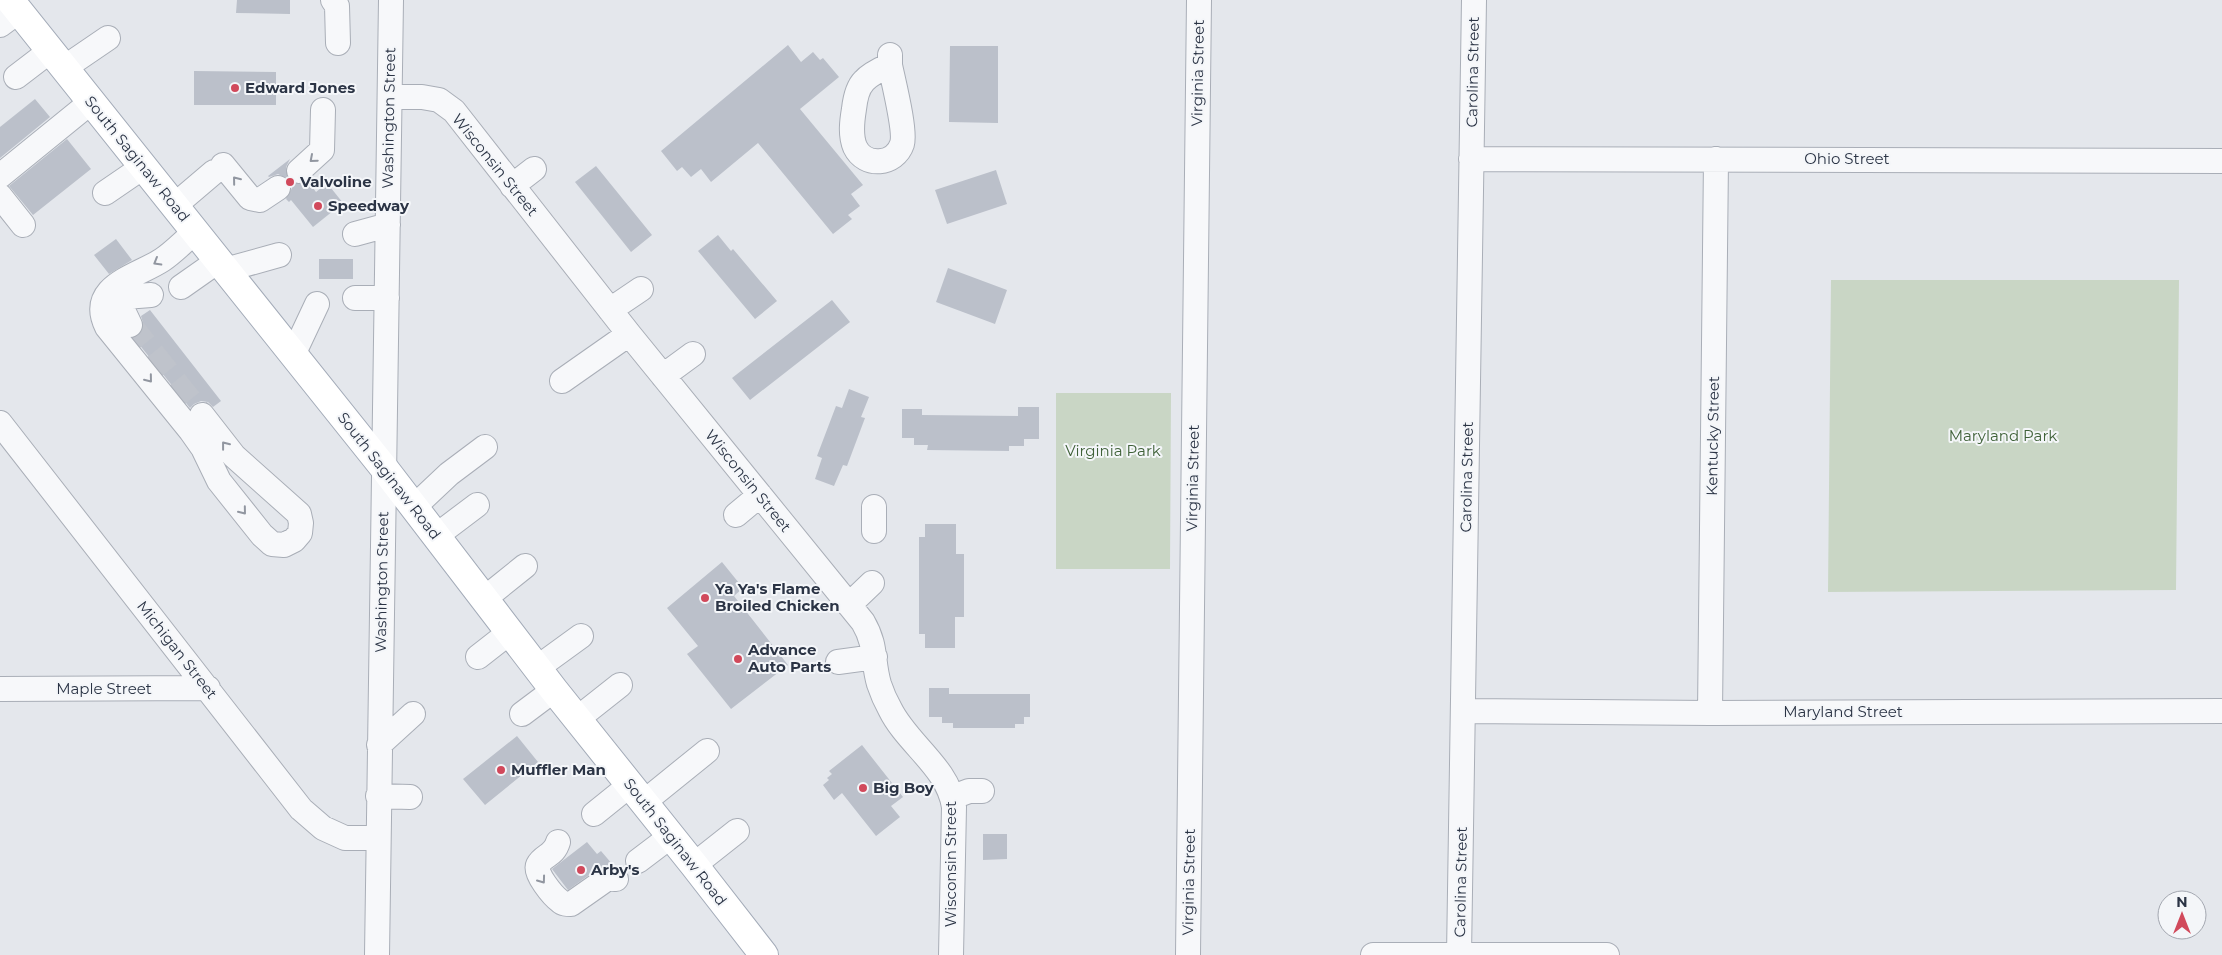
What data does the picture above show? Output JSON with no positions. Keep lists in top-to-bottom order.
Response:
{
  "streets": {
    "main road": ["South Saginaw Road"],
    "street": [
      "Carolina Street",
      "Virginia Street",
      "Washington Street",
      "Ohio Street",
      "Wisconsin Street",
      "Kentucky Street",
      "Michigan Street",
      "Maple Street",
      "Maryland Street"
    ]
  },
  "crossings": [
    ["Carolina Street", "Ohio Street"],
    ["Carolina Street", "Maryland Street"],
    ["Washington Street", "South Saginaw Road"],
    ["Washington Street", "Wisconsin Street"],
    ["Washington Street", "Michigan Street"],
    ["Ohio Street", "Kentucky Street"],
    ["Kentucky Street", "Maryland Street"],
    ["Michigan Street", "Maple Street"]
  ],
  "parks": ["Maryland Park", "Virginia Park"],
  "places": [
    "Edward Jones",
    "Valvoline",
    "Speedway",
    "Ya Ya's Flame Broiled Chicken",
    "Advance Auto Parts",
    "Muffler Man",
    "Big Boy",
    "Arby's"
  ],
  "north": "top"
}
